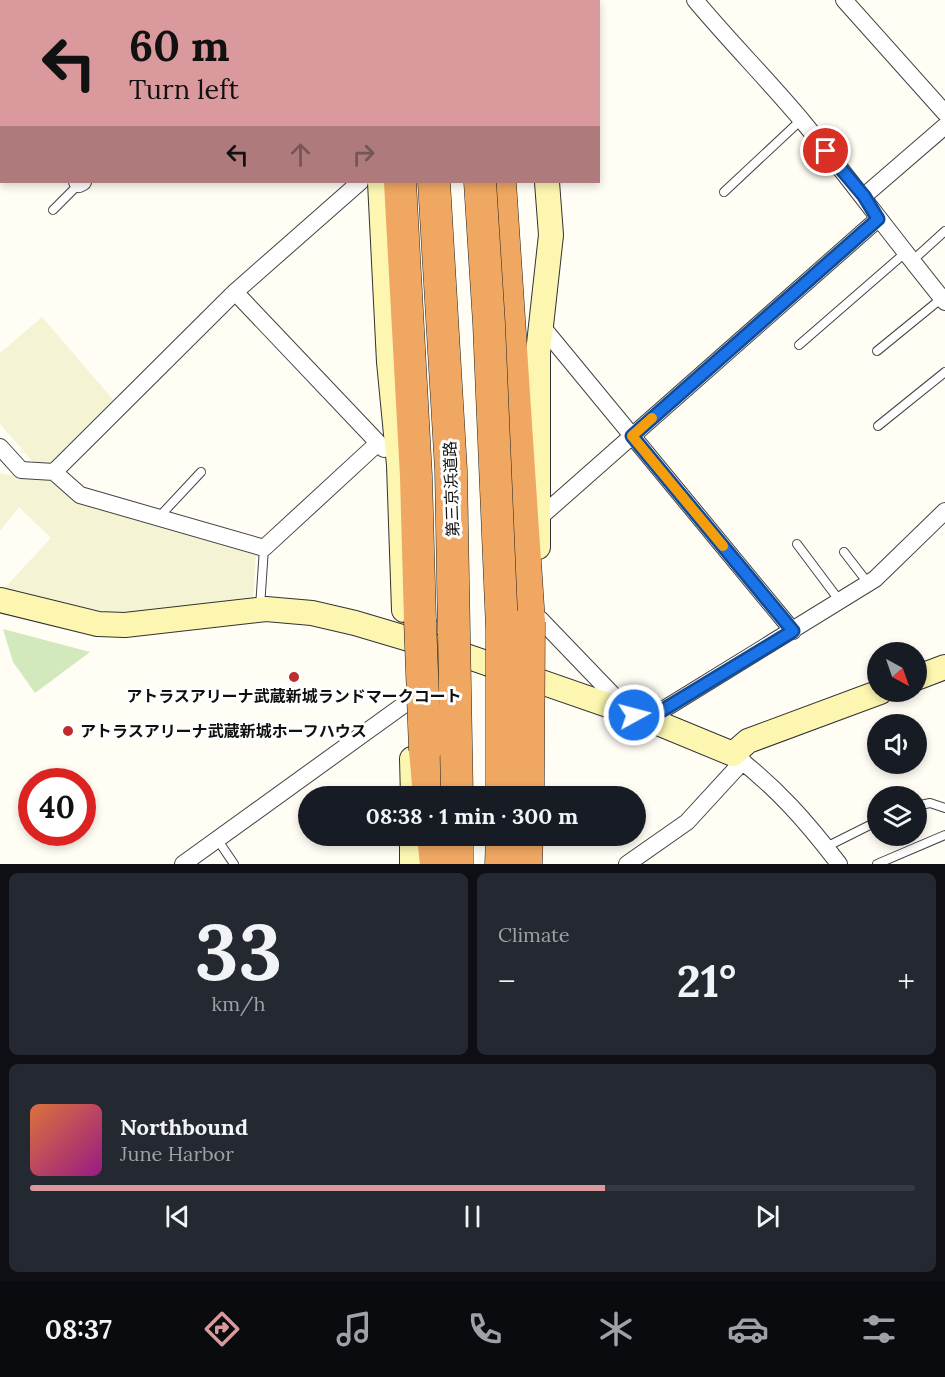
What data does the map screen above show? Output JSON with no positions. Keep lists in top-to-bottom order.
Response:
{
  "streets": {
    "highway": ["第三京浜道路"]
  },
  "places": ["アトラスアリーナ武蔵新城ランドマークコート", "アトラスアリーナ武蔵新城ホーフハウス"],
  "north": "bottom right",
  "page": {
    "turn": ["60 m", "Turn left"],
    "limit": "40",
    "trip": "08:38 · 1 min · 300 m",
    "tile": [
      ["33", "km/h"],
      "Climate"
    ],
    "heat": ["−", "21°", "+"],
    "song": ["Northbound", "June Harbor"],
    "tabs": "08:37"
  }
}
